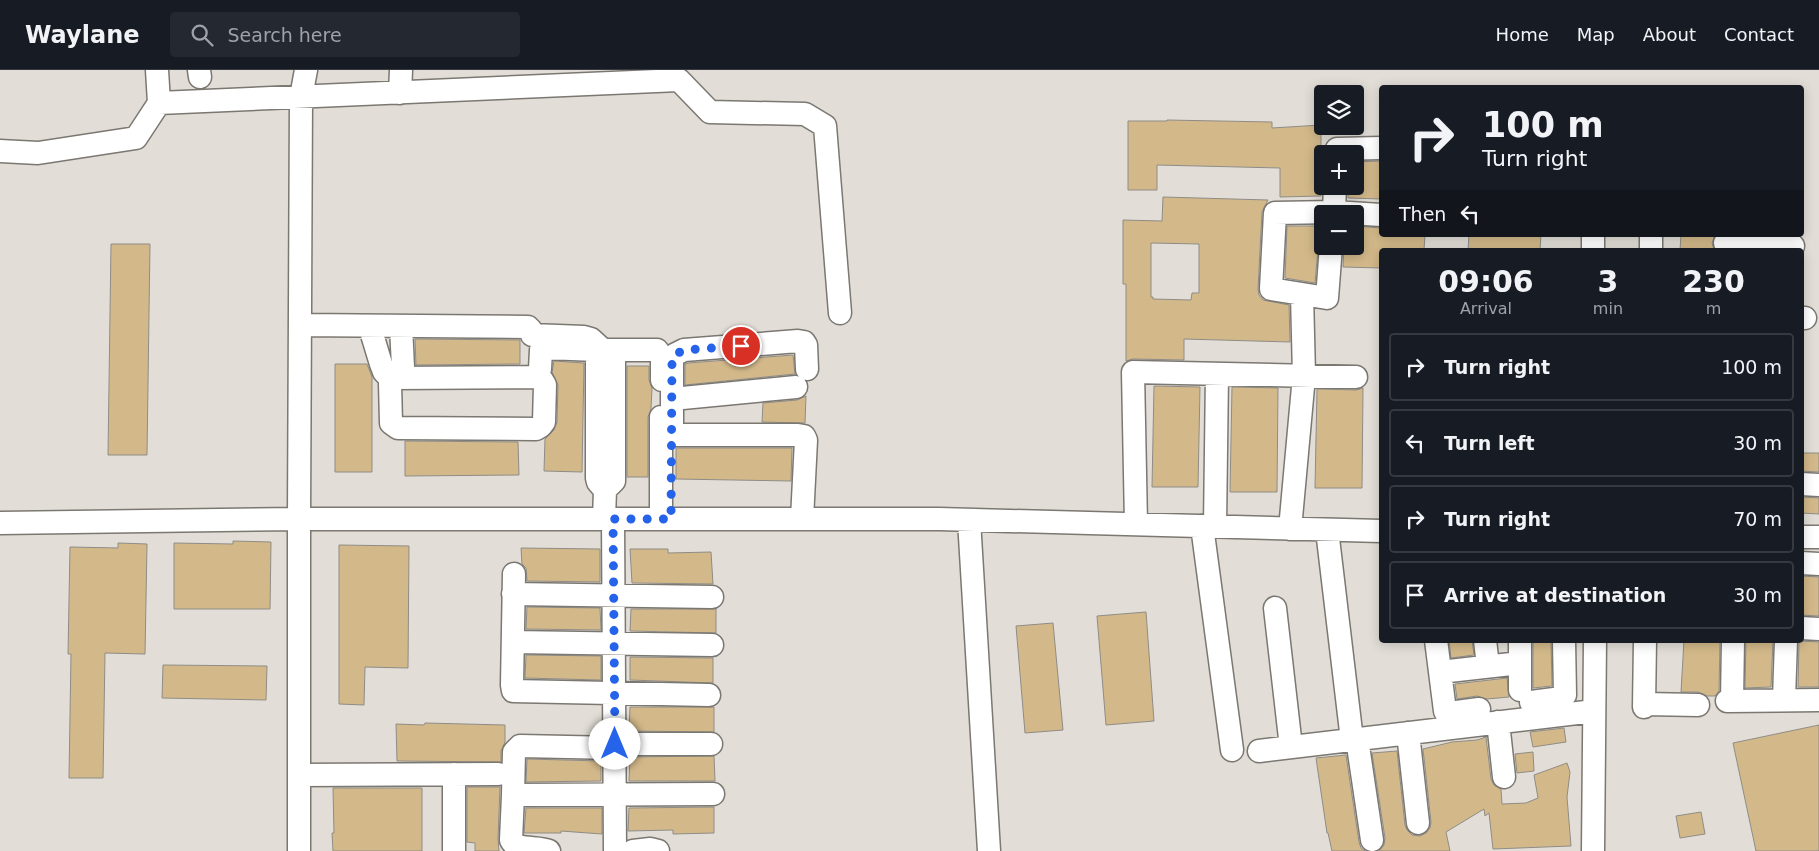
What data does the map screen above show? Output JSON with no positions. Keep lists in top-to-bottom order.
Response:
{
  "page": {
    "header": "Waylane",
    "search": "Search here",
    "nav": [
      "Home",
      "Map",
      "About",
      "Contact"
    ],
    "map_buttons": ["+", "−"],
    "turn": ["100 m", "Turn right"],
    "then": "Then",
    "eta": [
      "09:06",
      "Arrival",
      "3",
      "min",
      "230",
      "m"
    ],
    "list": [
      {
        "name": "Turn right",
        "value": "100 m"
      },
      {
        "name": "Turn left",
        "value": "30 m"
      },
      {
        "name": "Turn right",
        "value": "70 m"
      },
      {
        "name": "Arrive at destination",
        "value": "30 m"
      }
    ]
  }
}
